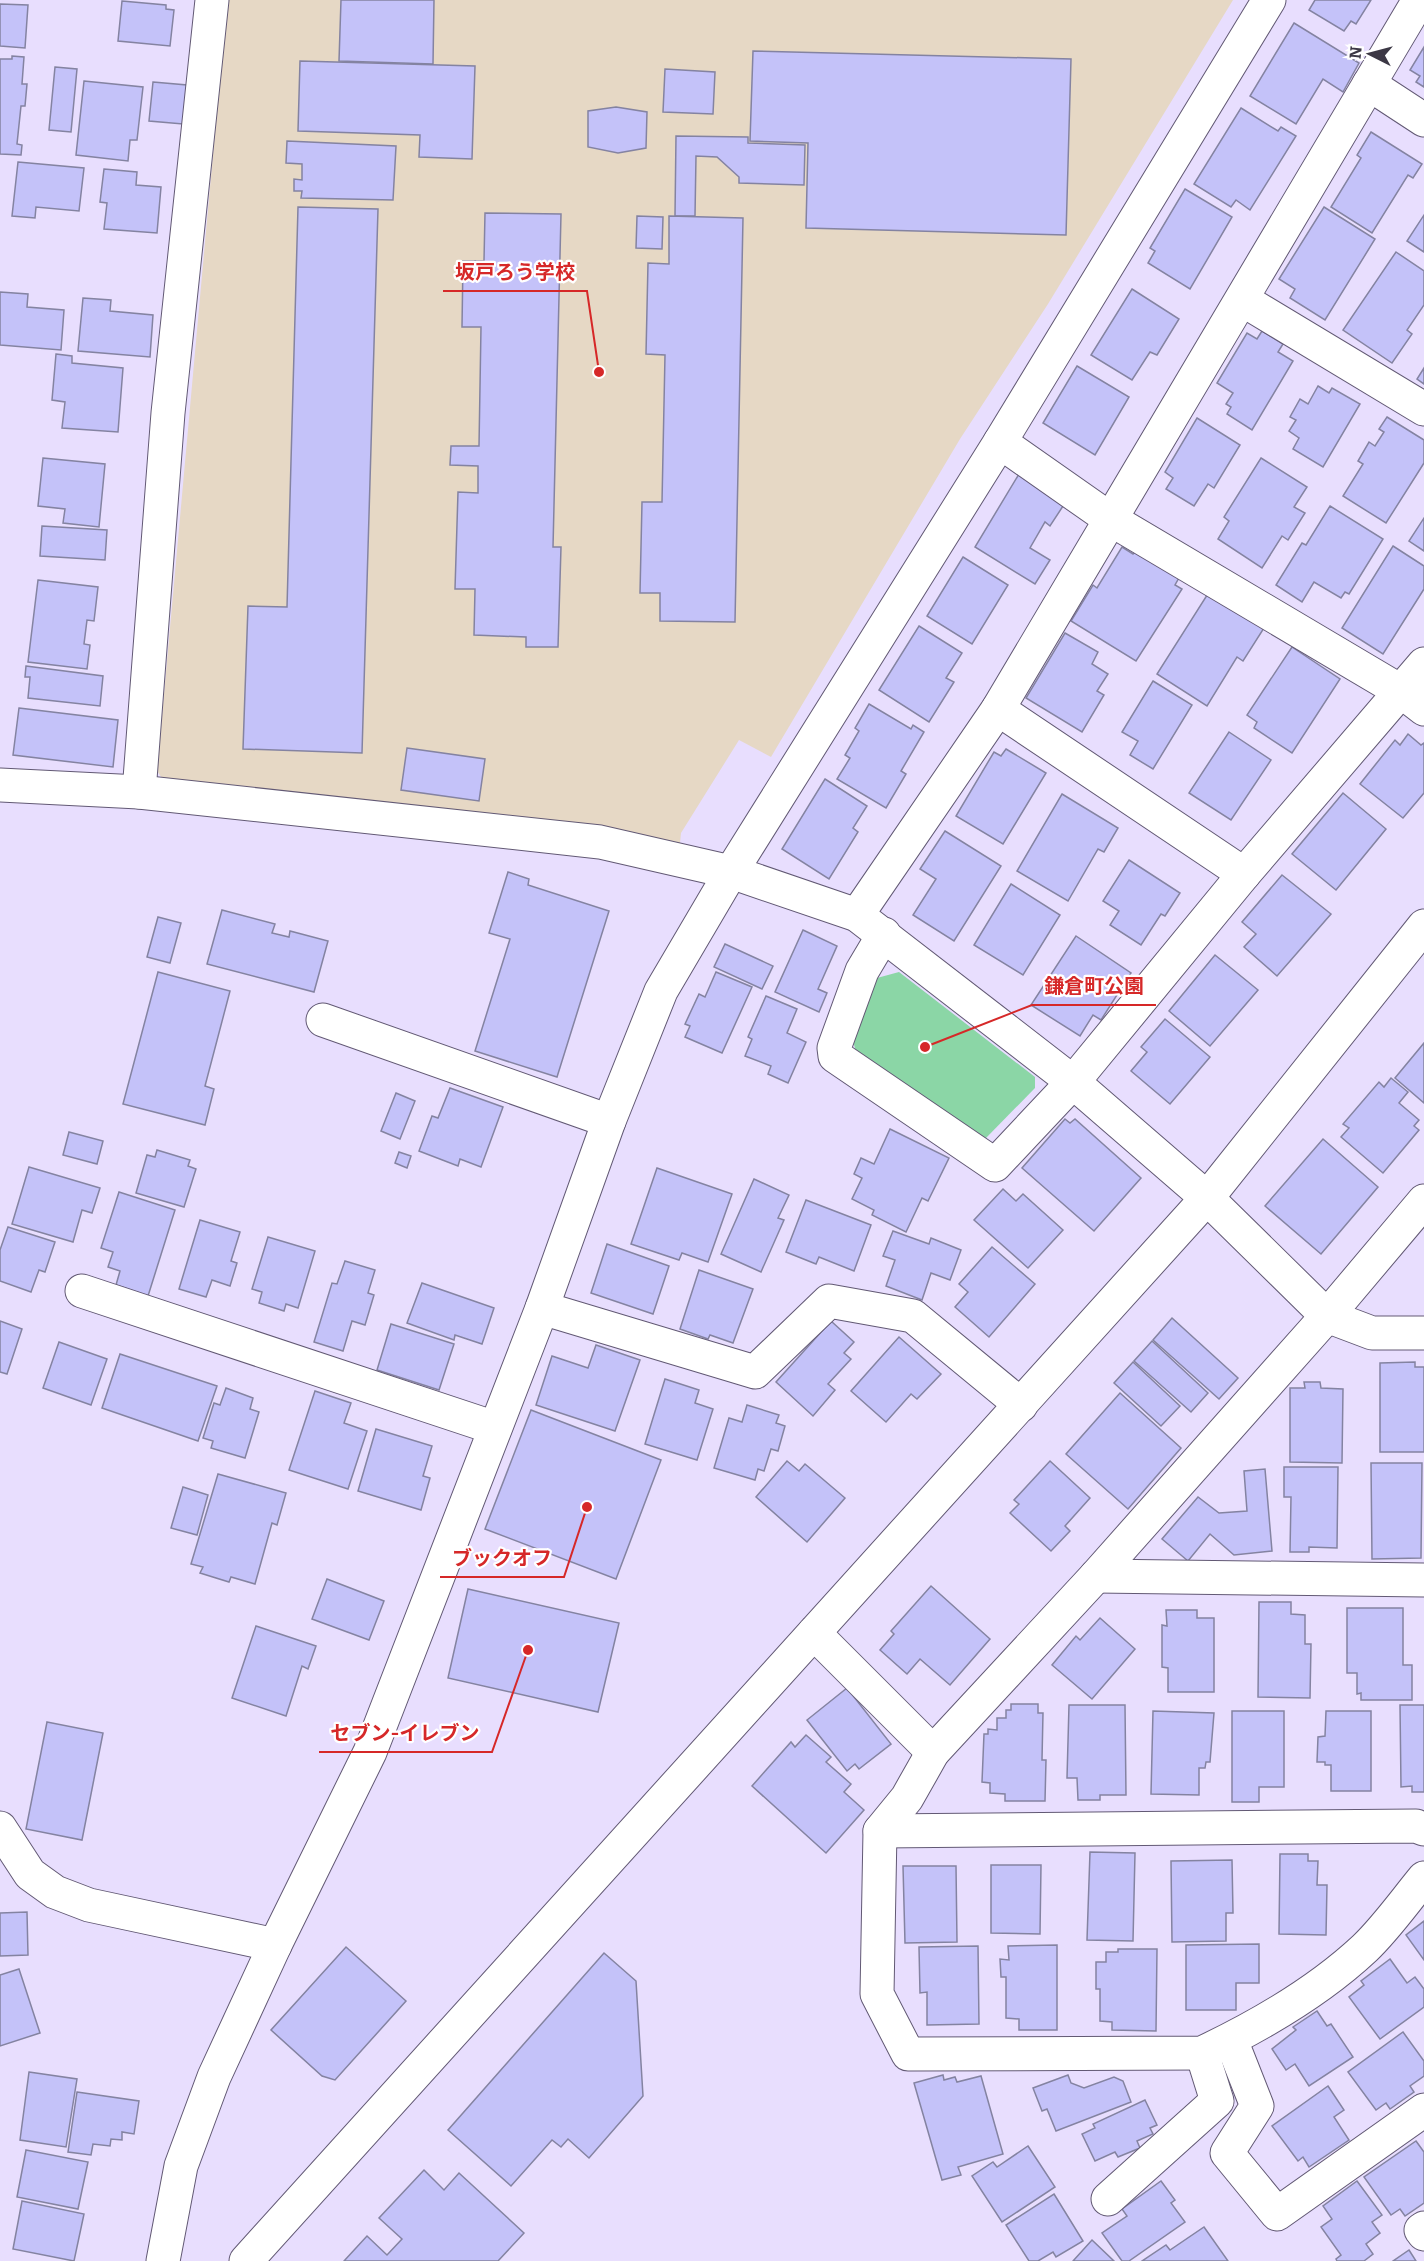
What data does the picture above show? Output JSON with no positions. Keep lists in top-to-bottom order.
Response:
{
  "places": [
    "坂戸ろう学校",
    "鎌倉町公園",
    "ブックオフ",
    "セブン-イレブン"
  ],
  "north": "left"
}
